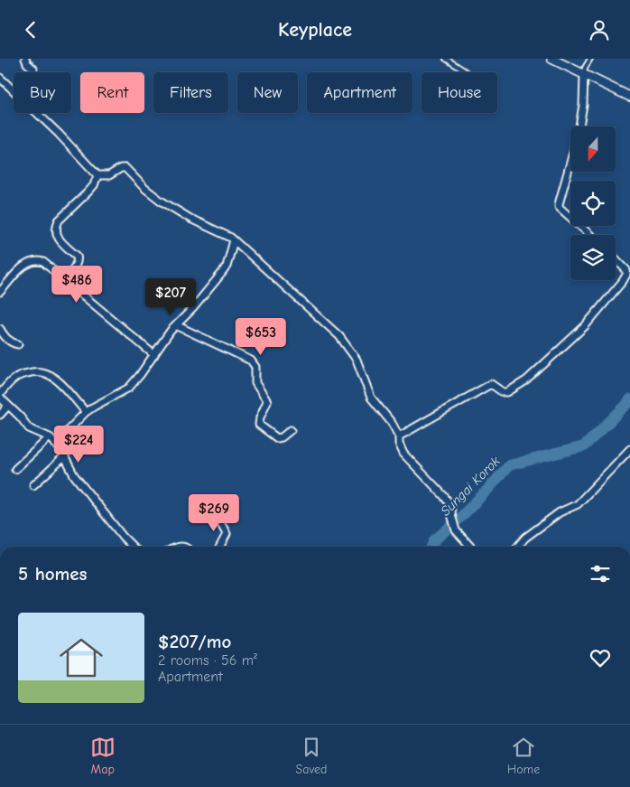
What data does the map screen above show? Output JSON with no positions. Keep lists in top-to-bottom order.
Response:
{
  "water": ["Sungai Korok"],
  "north": "bottom",
  "page": {
    "header": "Keyplace",
    "chip": [
      "Buy",
      "Rent",
      "Filters",
      "New",
      "Apartment",
      "House"
    ],
    "price": [
      "$486",
      "$207",
      "$653",
      "$224",
      "$269"
    ],
    "heading": "5 homes",
    "list": [
      {
        "name": "$207/mo",
        "note": "2 rooms · 56 m² · Apartment"
      }
    ],
    "tabs": ["Map", "Saved", "Home"]
  }
}
